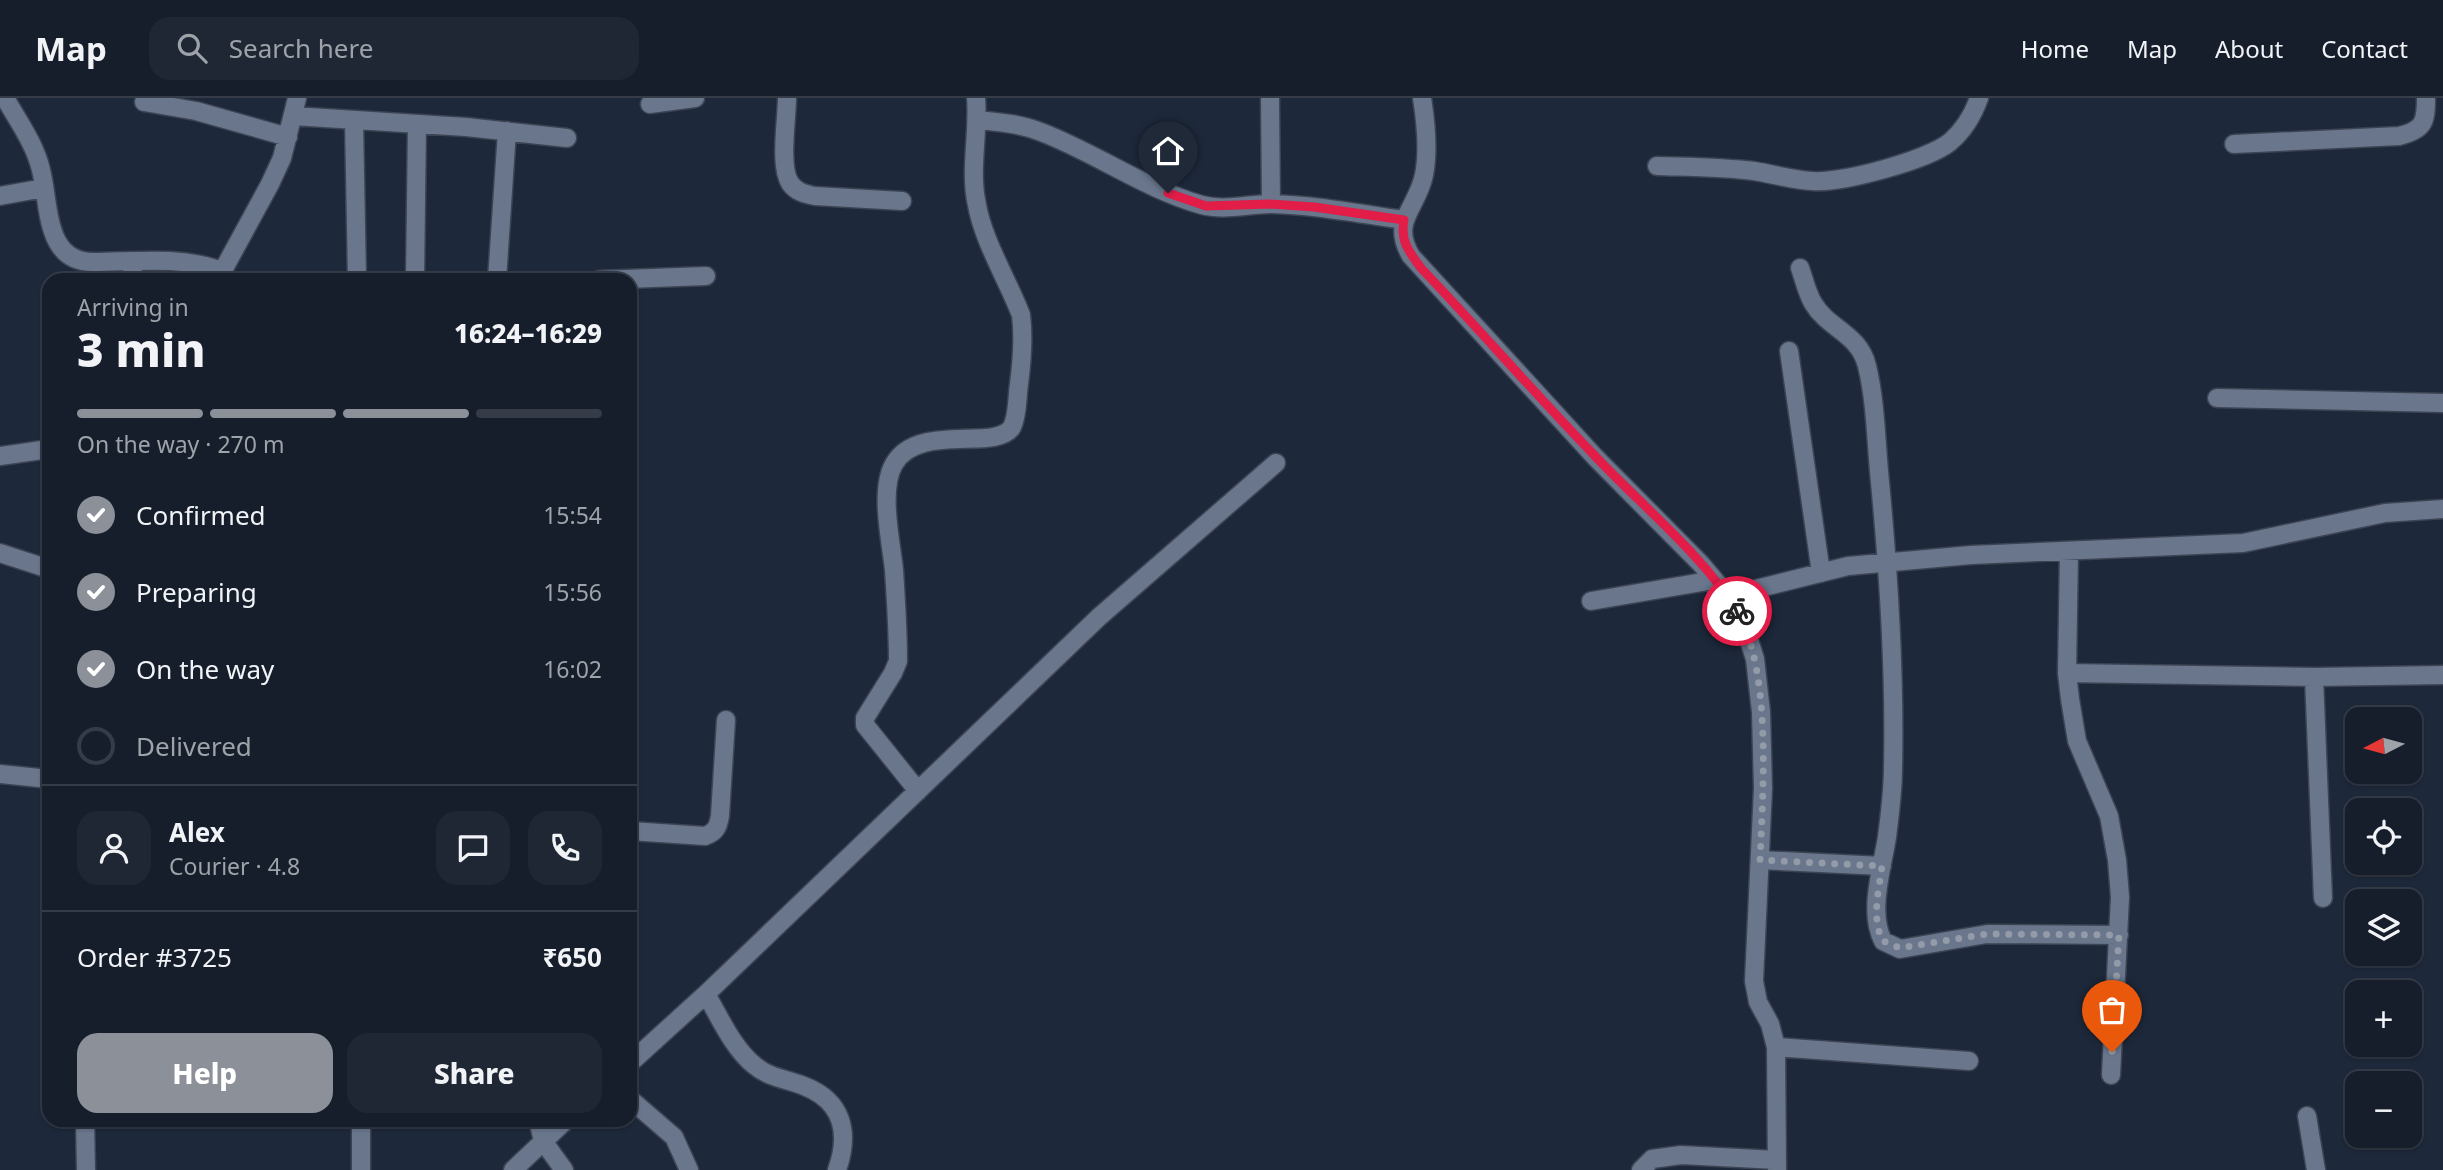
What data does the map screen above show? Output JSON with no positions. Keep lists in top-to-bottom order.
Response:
{
  "north": "left",
  "page": {
    "header": "Map",
    "search": "Search here",
    "nav": [
      "Home",
      "Map",
      "About",
      "Contact"
    ],
    "heading": ["3 min", "Arriving in", "16:24–16:29"],
    "panel": [
      "Alex",
      "Courier · 4.8",
      "Order #3725",
      "₹650"
    ],
    "bar": "On the way · 270 m",
    "list": [
      ["Confirmed", "15:54"],
      ["Preparing", "15:56"],
      ["On the way", "16:02"],
      "Delivered"
    ],
    "map_buttons": ["+", "−"],
    "buttons": ["Help", "Share"]
  }
}
